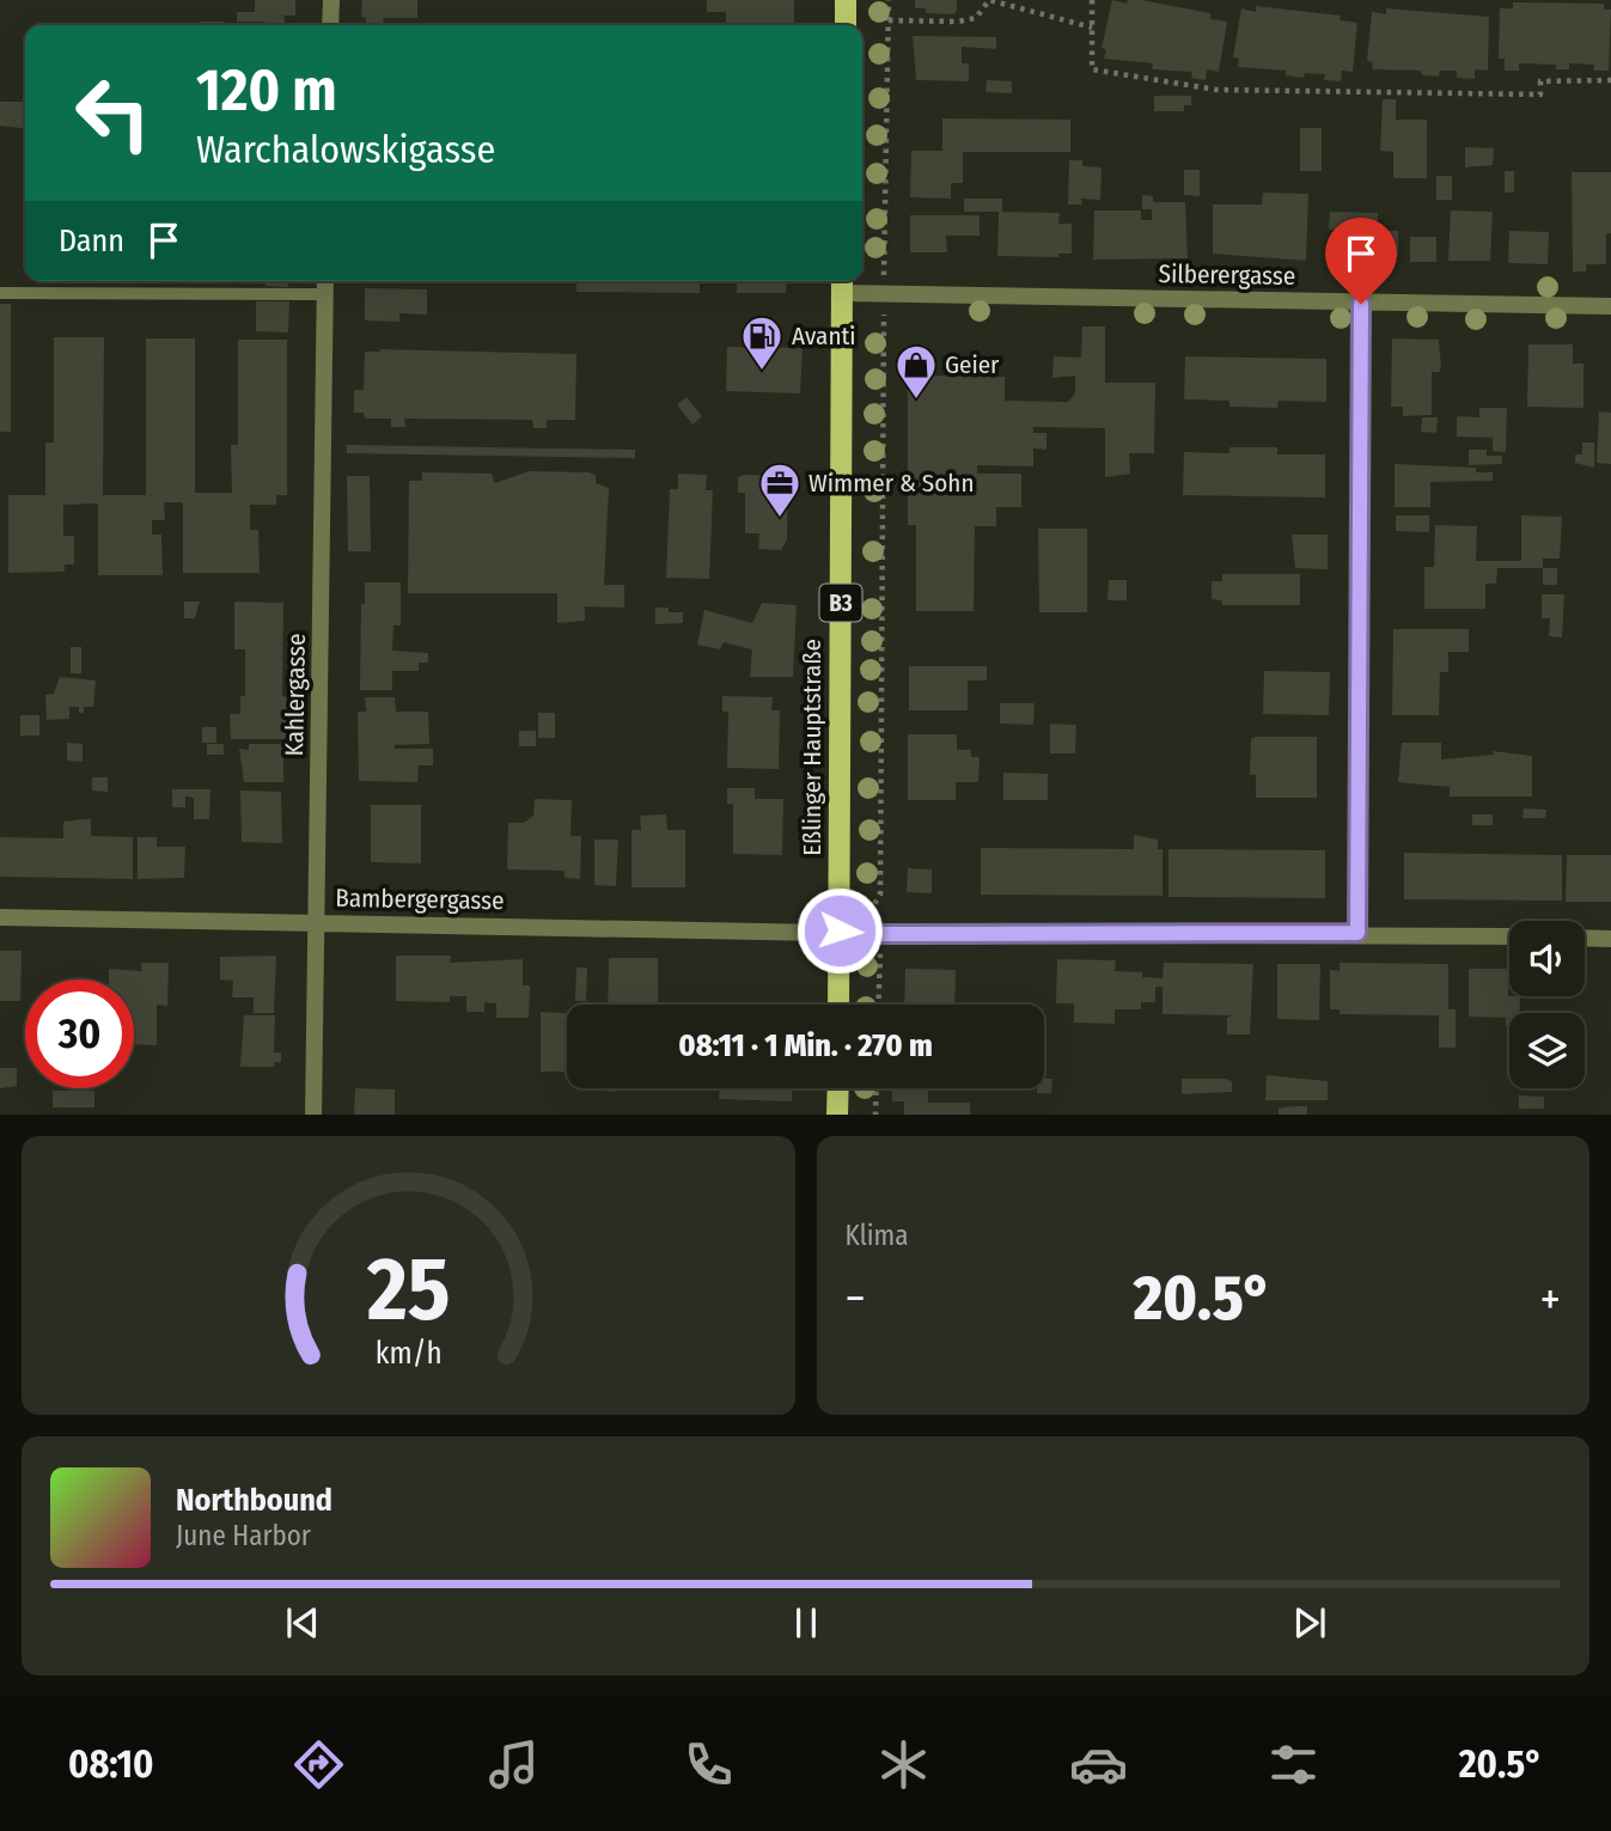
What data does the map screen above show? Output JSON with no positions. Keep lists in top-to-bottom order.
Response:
{
  "streets": {
    "main road": ["B3", "Eßlinger Hauptstraße"],
    "street": ["Silberergasse", "Kahlergasse", "Bambergergasse"]
  },
  "crossings": [
    ["Silberergasse", "Eßlinger Hauptstraße"],
    ["Kahlergasse", "Bambergergasse"],
    ["Eßlinger Hauptstraße", "Bambergergasse"]
  ],
  "places": {
    "fuel station": ["Avanti"],
    "shop": ["Geier"],
    "office": ["Wimmer & Sohn"]
  },
  "page": {
    "turn": ["120 m", "Warchalowskigasse"],
    "then": "Dann",
    "limit": "30",
    "trip": "08:11 · 1 Min. · 270 m",
    "tile": "Klima",
    "heat": ["−", "20.5°", "+"],
    "song": ["Northbound", "June Harbor"],
    "tabs": ["08:10", "20.5°"],
    "gauge": ["25", "km/h"]
  }
}
